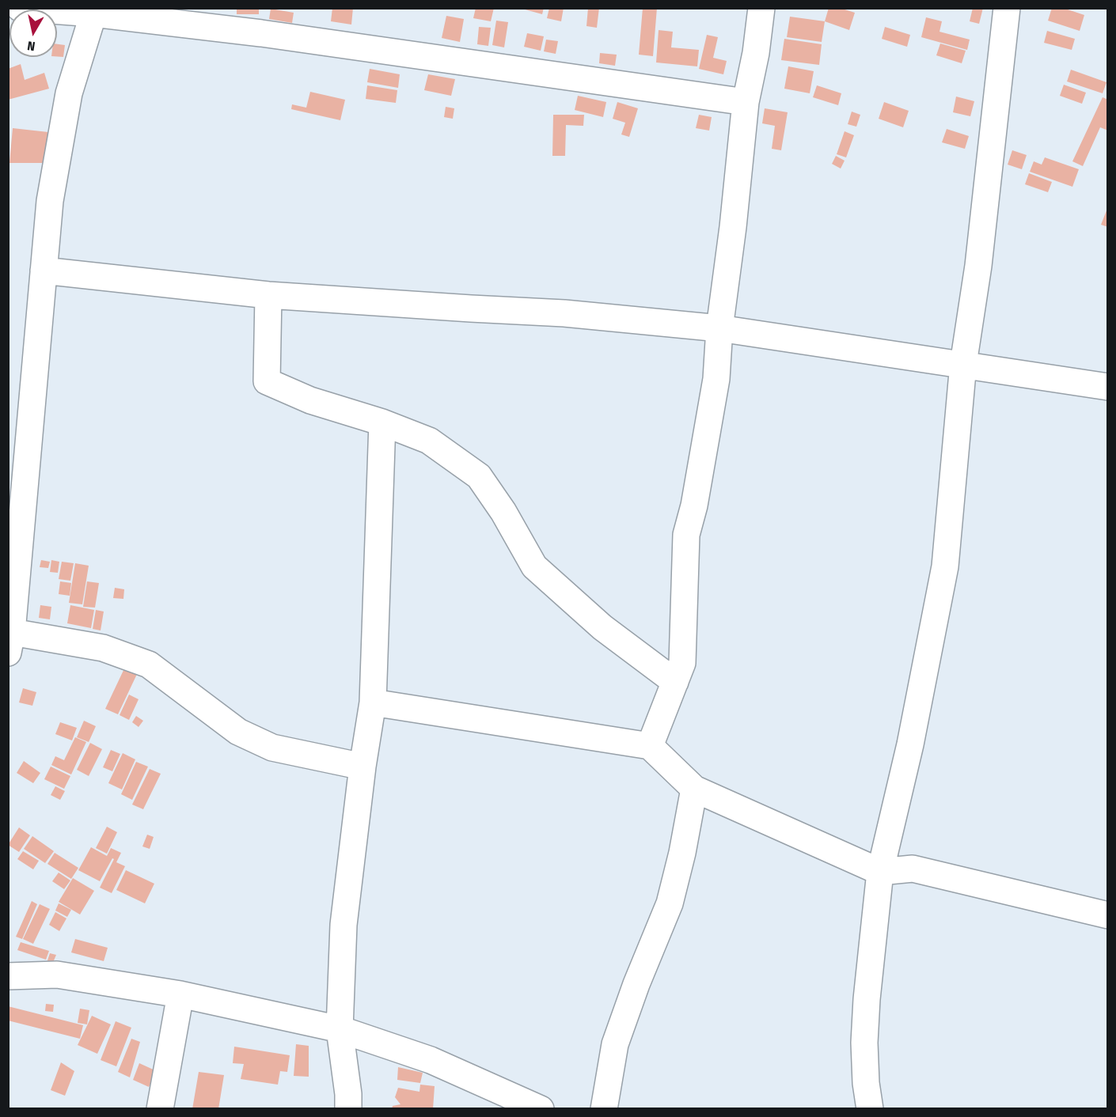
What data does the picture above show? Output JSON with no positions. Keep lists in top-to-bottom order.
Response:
{
  "north": "bottom"
}
